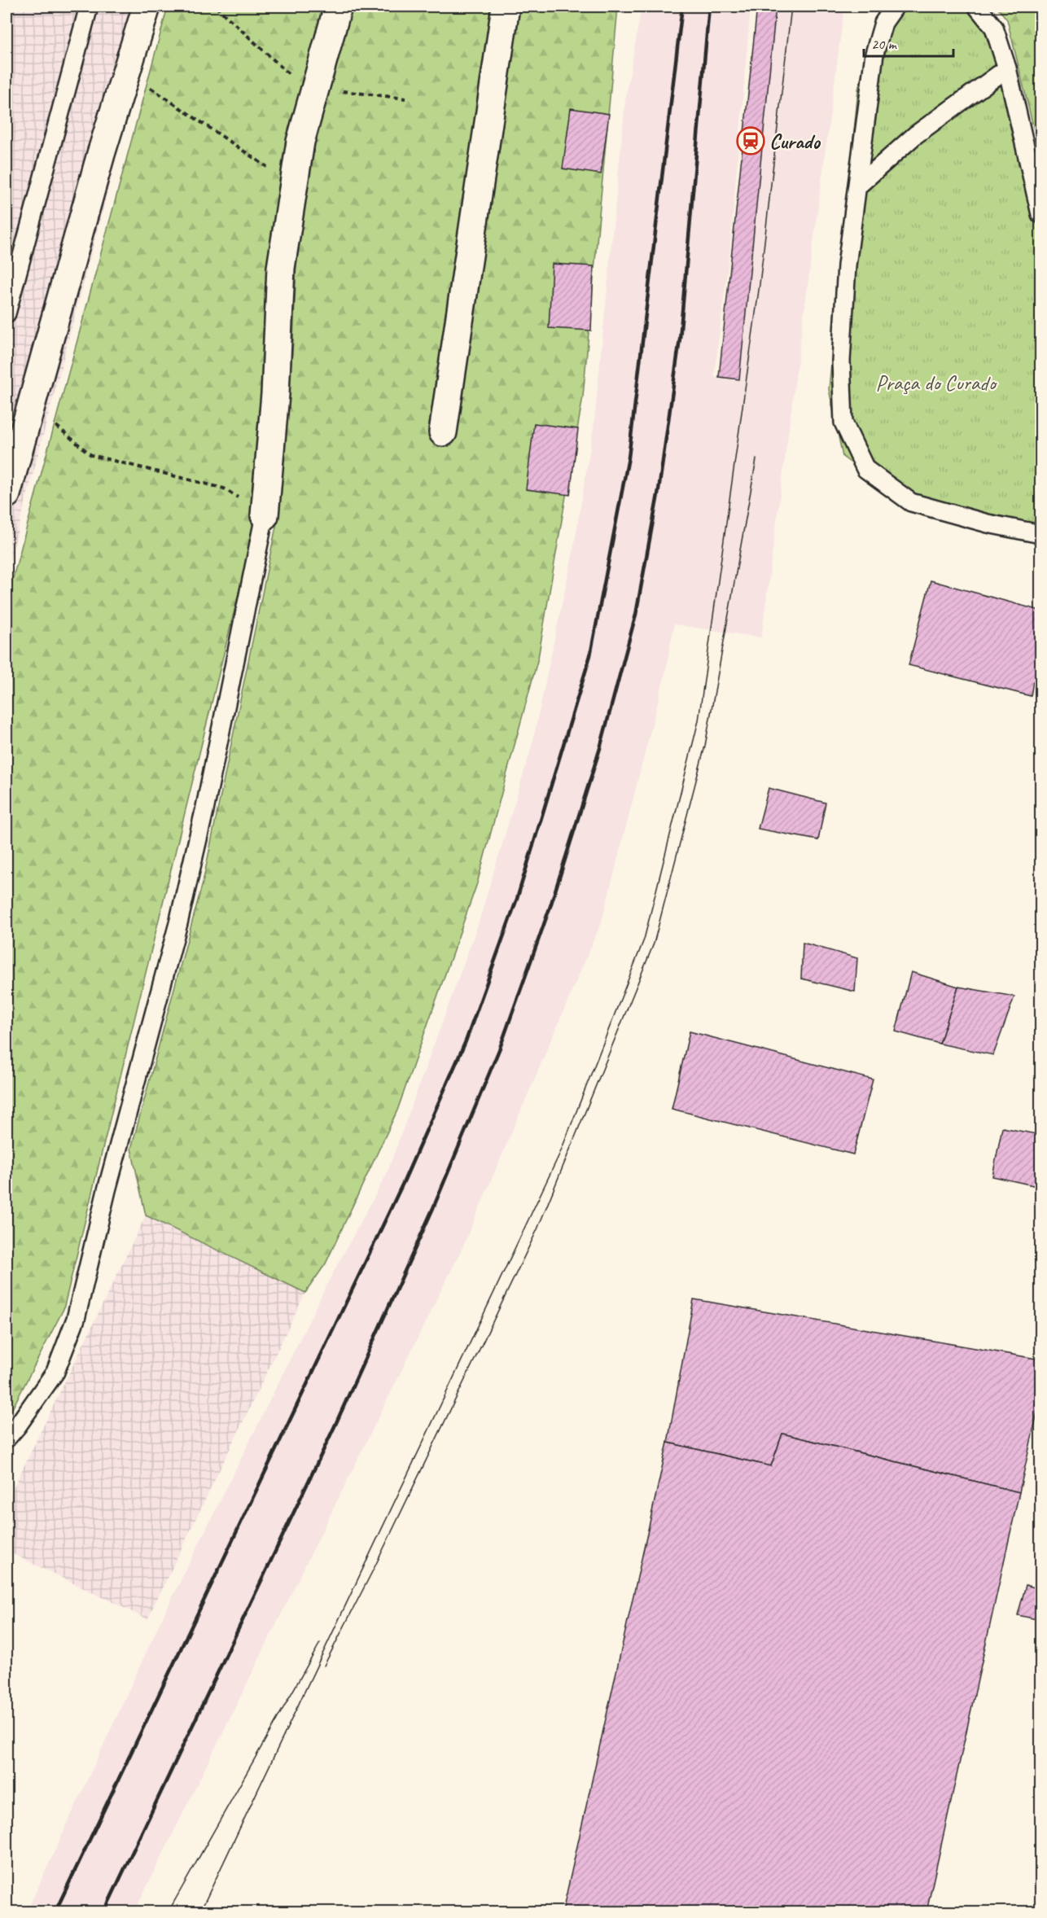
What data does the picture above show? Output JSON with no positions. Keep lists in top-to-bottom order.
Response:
{
  "parks": ["Praça do Curado"],
  "places": {
    "station": ["Curado"]
  },
  "scale_bar": "20 m"
}
